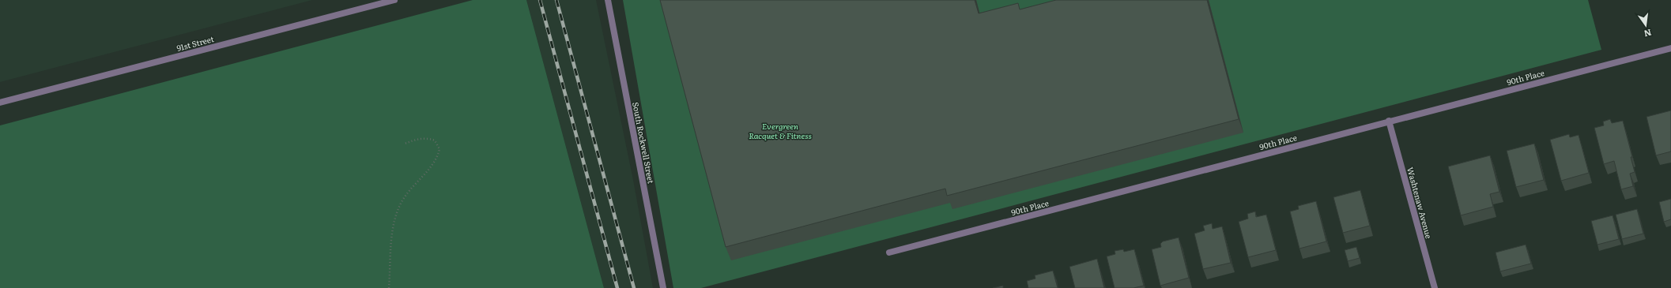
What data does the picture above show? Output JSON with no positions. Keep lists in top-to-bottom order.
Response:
{
  "streets": {
    "street": [
      "91st Street",
      "90th Place",
      "South Rockwell Street",
      "Washtenaw Avenue"
    ]
  },
  "crossings": [
    ["90th Place", "Washtenaw Avenue"]
  ],
  "parks": ["Evergreen Racquet & Fitness"],
  "north": "bottom"
}
